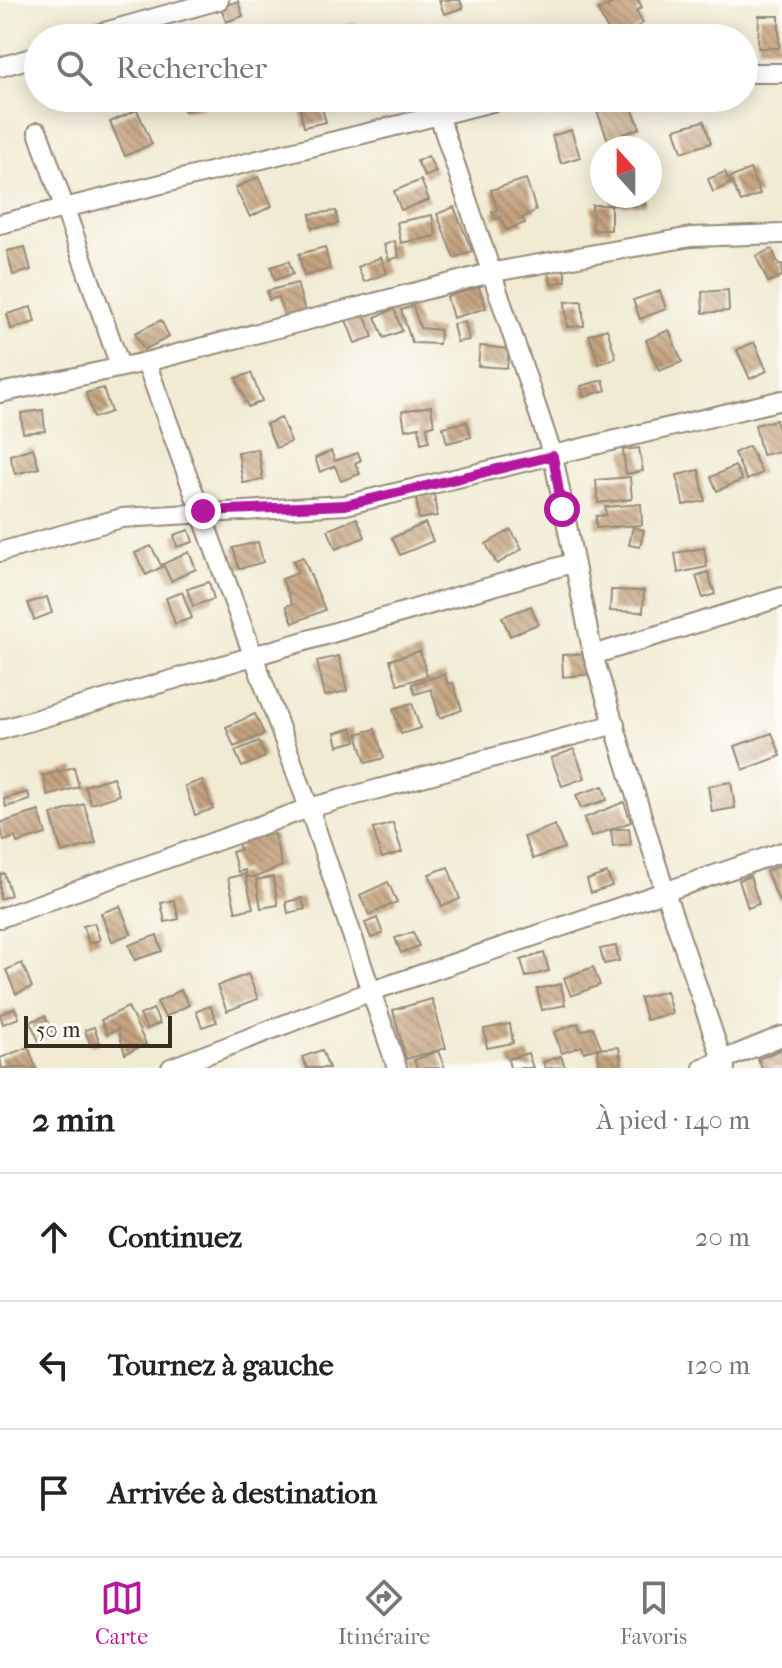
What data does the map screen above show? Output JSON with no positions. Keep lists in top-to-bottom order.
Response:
{
  "scale_bar": "50 m",
  "north": "top",
  "page": {
    "search": "Rechercher",
    "scale": "50 m",
    "heading": ["2 min", "À pied · 140 m"],
    "list": [
      ["Continuez", "20 m"],
      ["Tournez à gauche", "120 m"],
      "Arrivée à destination"
    ],
    "nav": ["Carte", "Itinéraire", "Favoris"]
  }
}
